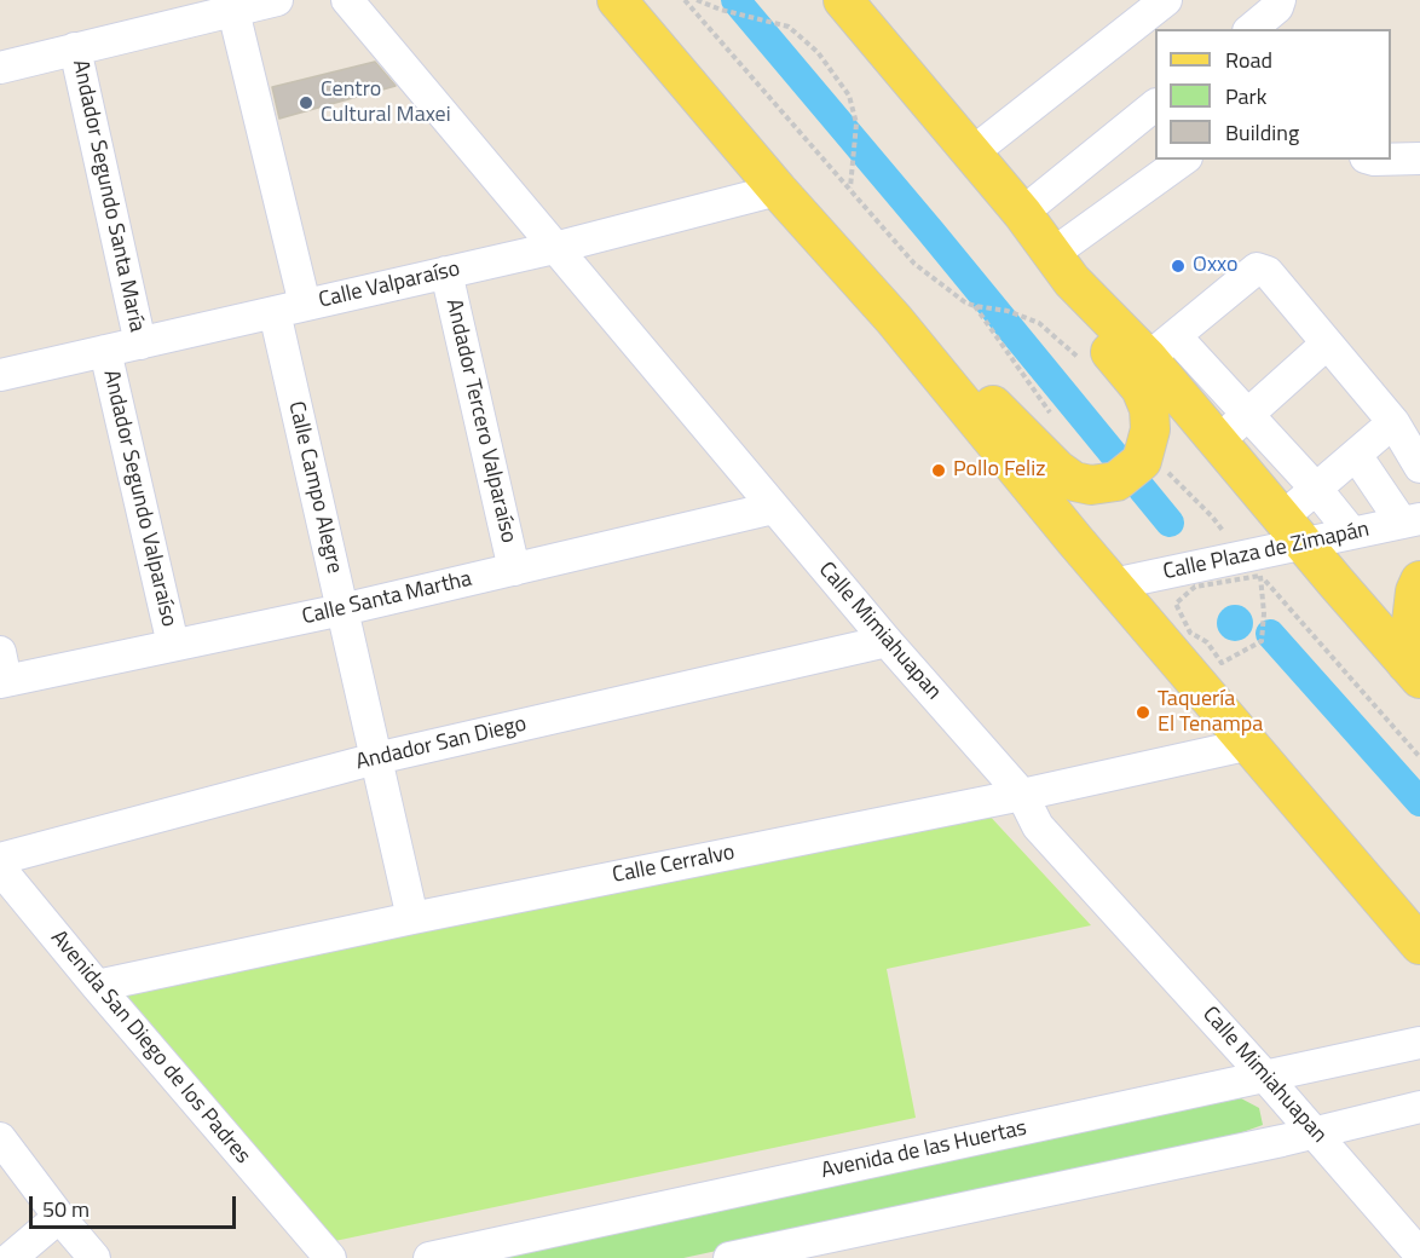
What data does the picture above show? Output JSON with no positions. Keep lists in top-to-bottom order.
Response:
{
  "streets": {
    "street": [
      "Andador Segundo Santa María",
      "Calle Valparaíso",
      "Andador Tercero Valparaíso",
      "Calle Campo Alegre",
      "Andador Segundo Valparaíso",
      "Calle Plaza de Zimapán",
      "Calle Santa Martha",
      "Calle Mimiahuapan",
      "Andador San Diego",
      "Calle Cerralvo",
      "Avenida San Diego de los Padres",
      "Avenida de las Huertas"
    ]
  },
  "crossings": [
    ["Andador Segundo Santa María", "Calle Valparaíso"],
    ["Calle Valparaíso", "Andador Tercero Valparaíso"],
    ["Calle Valparaíso", "Calle Campo Alegre"],
    ["Calle Valparaíso", "Andador Segundo Valparaíso"],
    ["Calle Valparaíso", "Calle Mimiahuapan"],
    ["Andador Tercero Valparaíso", "Calle Santa Martha"],
    ["Calle Campo Alegre", "Calle Santa Martha"],
    ["Calle Campo Alegre", "Andador San Diego"],
    ["Calle Campo Alegre", "Calle Cerralvo"],
    ["Andador Segundo Valparaíso", "Calle Santa Martha"],
    ["Calle Santa Martha", "Calle Mimiahuapan"],
    ["Calle Mimiahuapan", "Andador San Diego"],
    ["Calle Mimiahuapan", "Calle Cerralvo"],
    ["Calle Mimiahuapan", "Avenida de las Huertas"],
    ["Calle Cerralvo", "Avenida San Diego de los Padres"]
  ],
  "places": [
    "Centro Cultural Maxei",
    "Oxxo",
    "Pollo Feliz",
    "Taquería El Tenampa"
  ],
  "legend": ["Road", "Park", "Building"],
  "scale_bar": "50 m"
}
